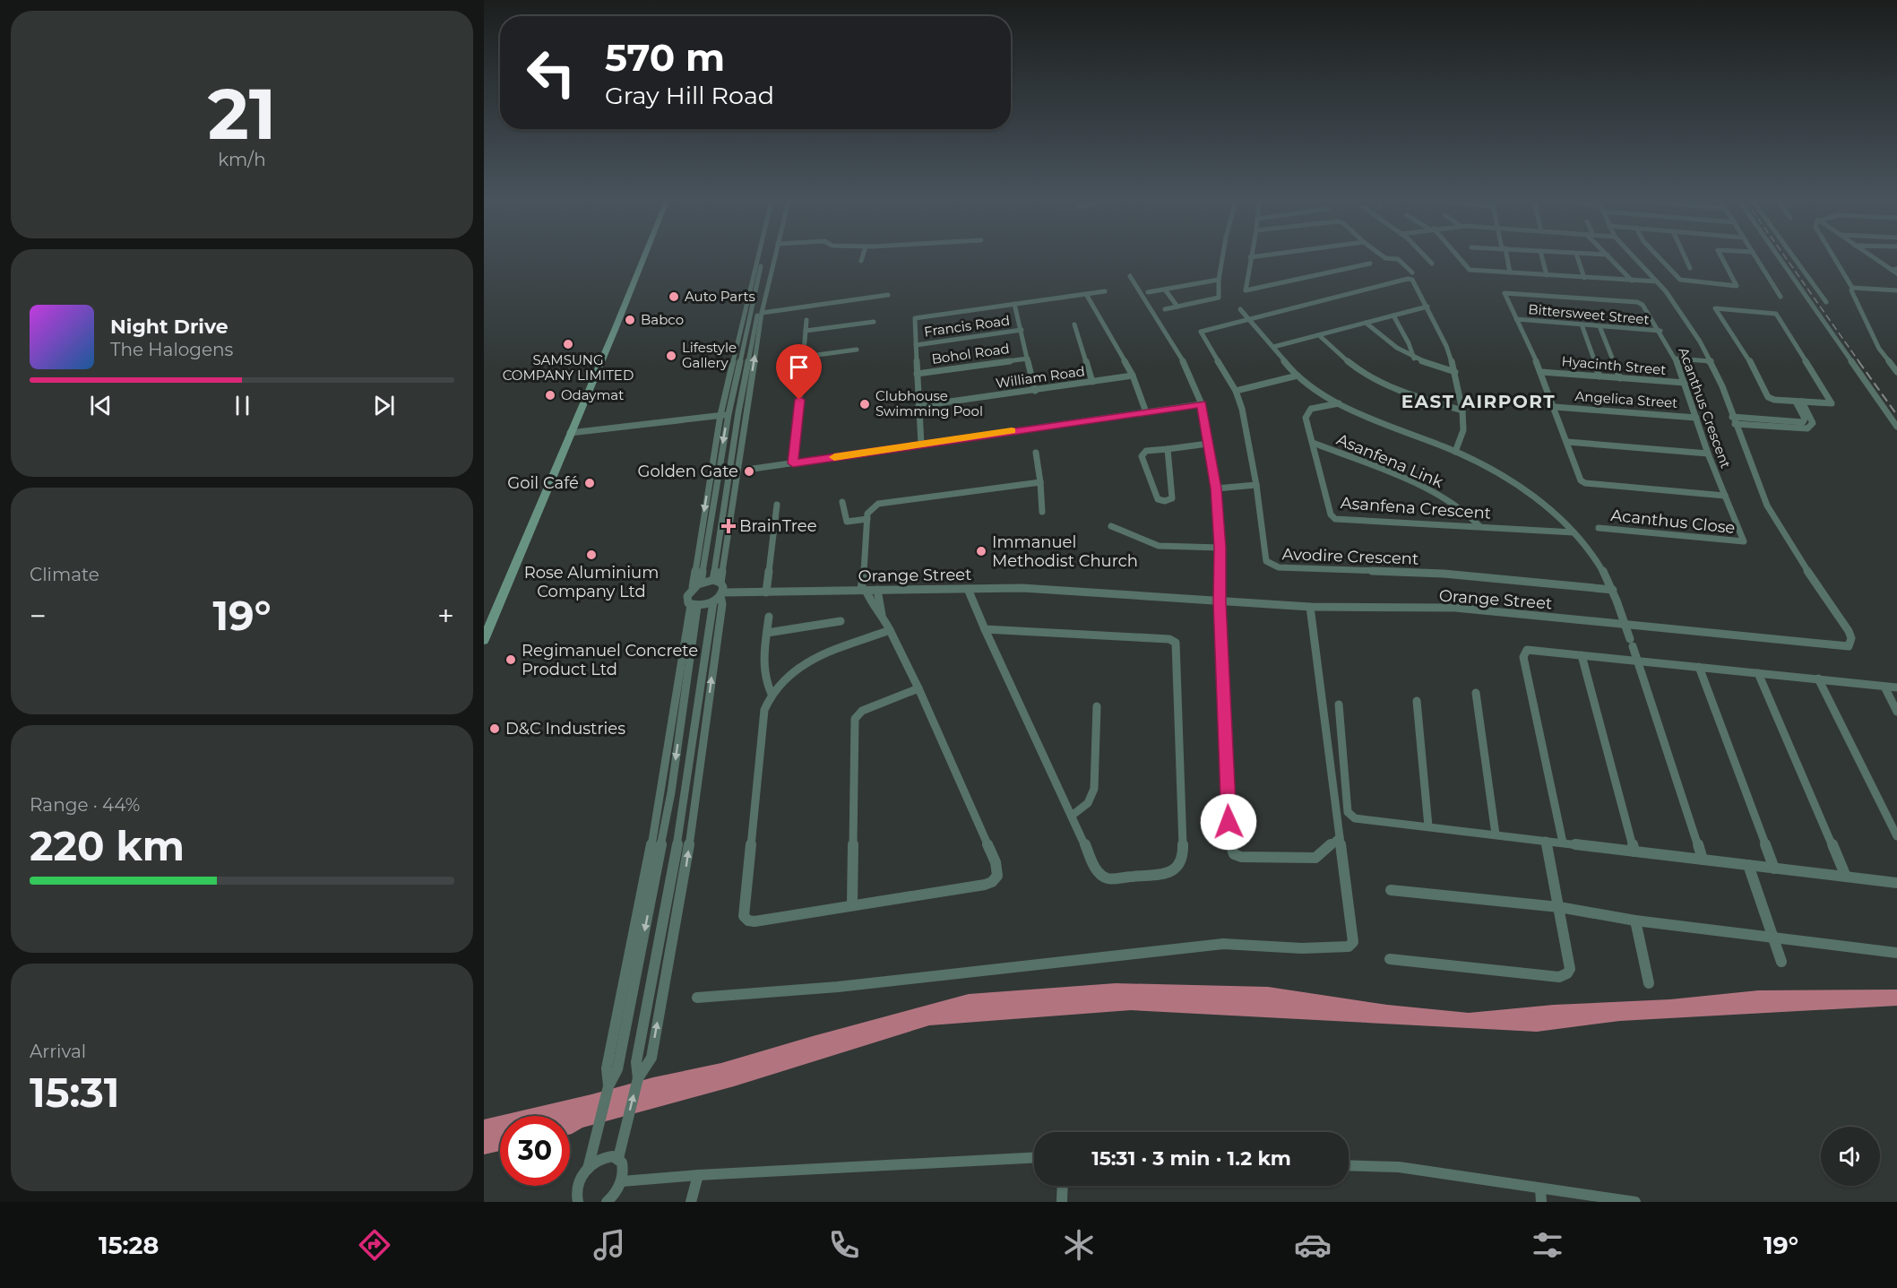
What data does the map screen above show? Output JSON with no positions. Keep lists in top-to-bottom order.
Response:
{
  "streets": {
    "street": [
      "Bittersweet Street",
      "Francis Road",
      "Bohol Road",
      "Hyacinth Street",
      "William Road",
      "Angelica Street",
      "Acanthus Crescent",
      "Asanfena Link",
      "Asanfena Crescent",
      "Acanthus Close",
      "Avodire Crescent",
      "Orange Street"
    ]
  },
  "crossings": [
    ["Bittersweet Street", "Acanthus Crescent"],
    ["Hyacinth Street", "Acanthus Crescent"],
    ["Angelica Street", "Acanthus Crescent"],
    ["Acanthus Crescent", "Acanthus Close"],
    ["Asanfena Link", "Asanfena Crescent"]
  ],
  "districts": ["EAST AIRPORT"],
  "places": {
    "other": [
      "Auto Parts",
      "Babco",
      "SAMSUNG COMPANY LIMITED",
      "Lifestyle Gallery",
      "Odaymat",
      "Clubhouse Swimming Pool",
      "Golden Gate",
      "Goil Café",
      "Immanuel Methodist Church",
      "Rose Aluminium Company Ltd",
      "Regimanuel Concrete Product Ltd",
      "D&C Industries"
    ],
    "health": ["BrainTree"]
  },
  "page": {
    "tile": [
      ["21", "km/h"],
      "Climate",
      ["Range · 44%", "220 km"],
      ["Arrival", "15:31"]
    ],
    "turn": ["570 m", "Gray Hill Road"],
    "song": ["Night Drive", "The Halogens"],
    "heat": ["−", "19°", "+"],
    "limit": "30",
    "trip": "15:31 · 3 min · 1.2 km",
    "tabs": ["15:28", "19°"]
  }
}
